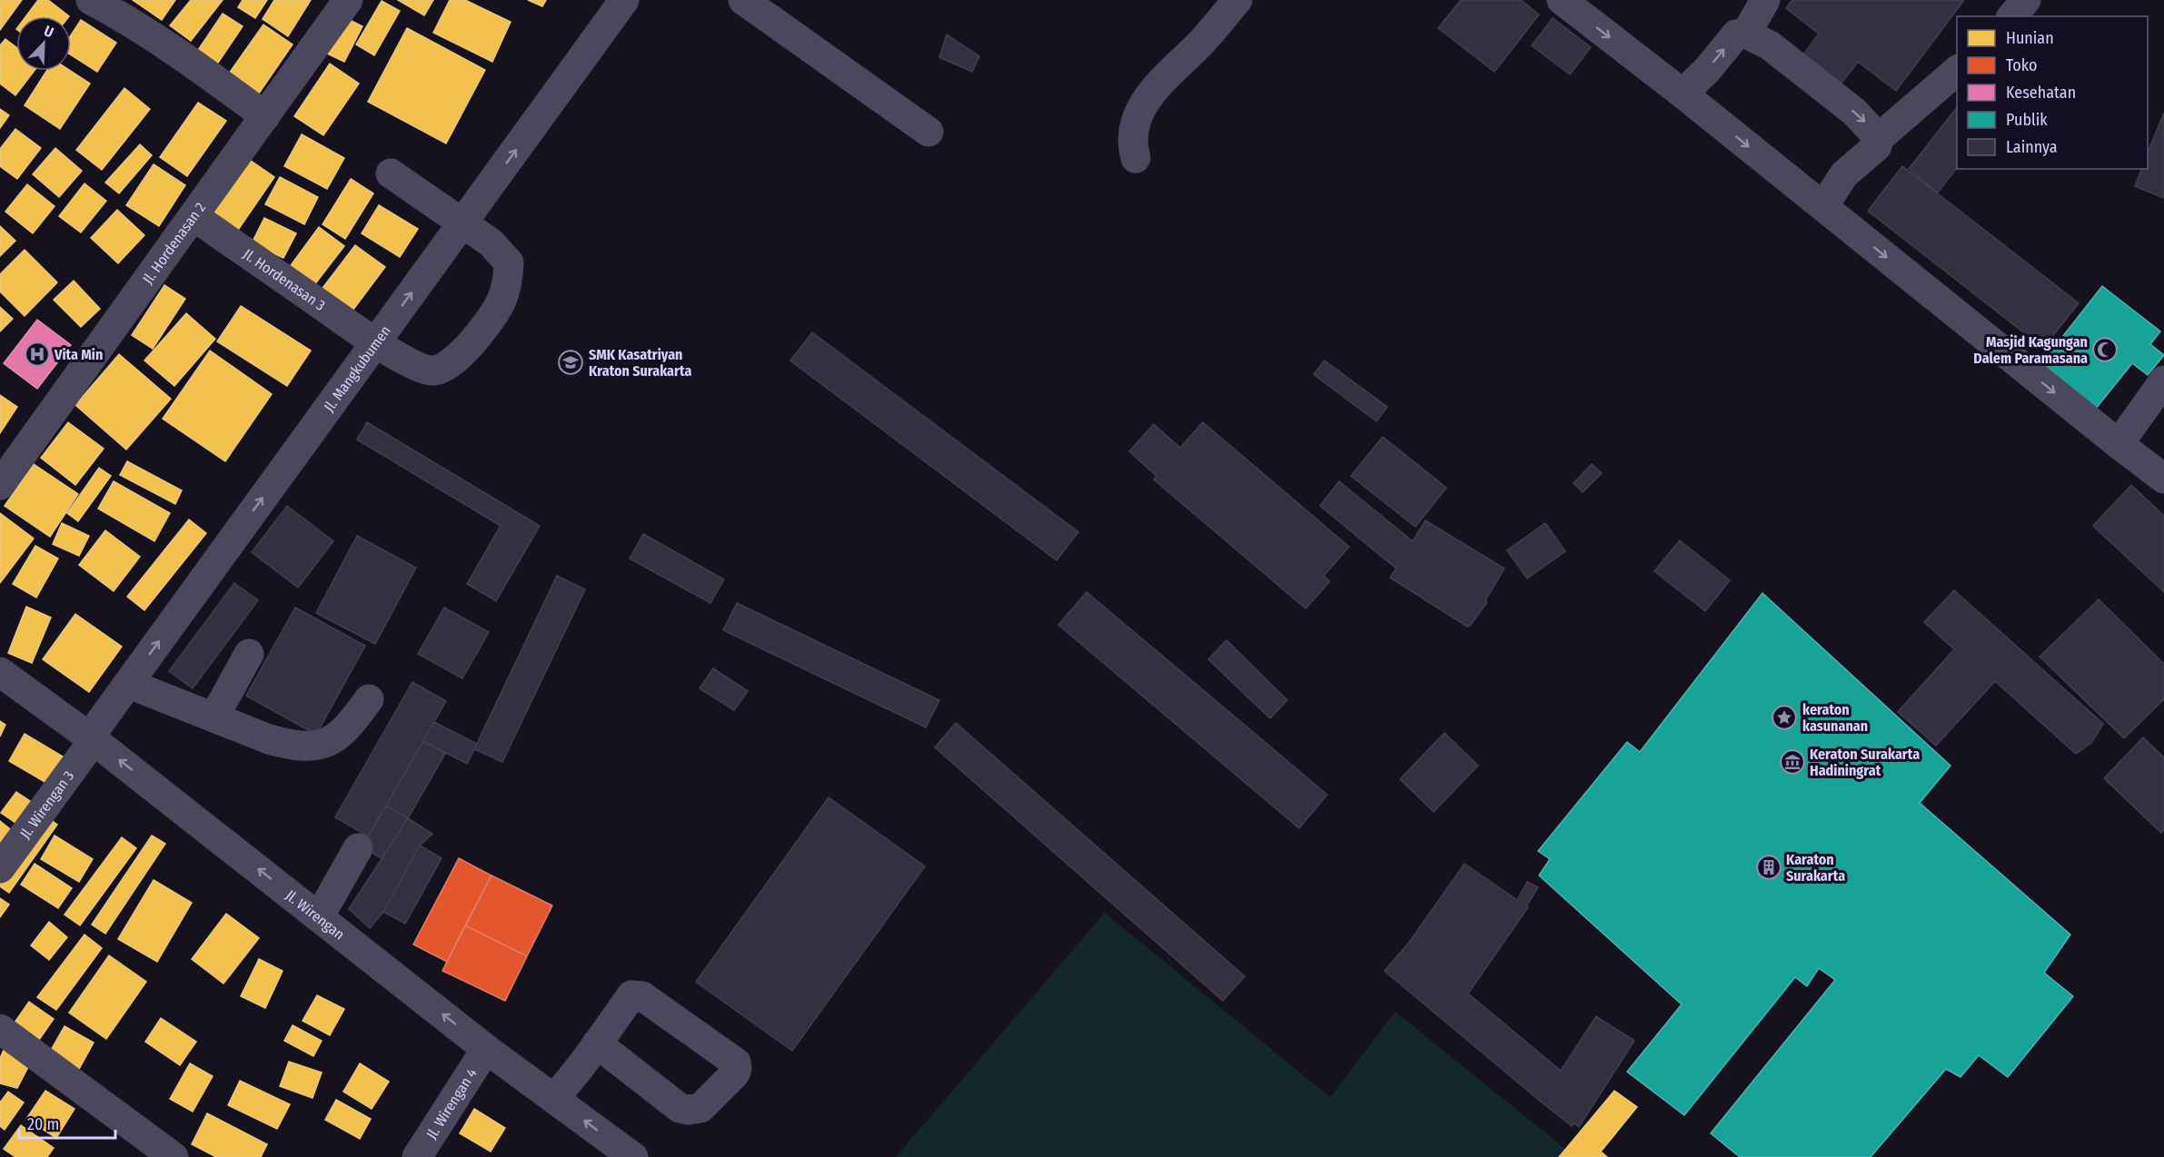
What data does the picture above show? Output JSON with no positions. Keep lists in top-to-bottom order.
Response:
{
  "streets": {
    "street": [
      "Jl. Hordenasan 2",
      "Jl. Hordenasan 3",
      "Jl. Mangkubumen",
      "Jl. Wirengan 3",
      "Jl. Wirengan",
      "Jl. Wirengan 4"
    ]
  },
  "crossings": [
    ["Jl. Hordenasan 2", "Jl. Hordenasan 3"],
    ["Jl. Hordenasan 3", "Jl. Mangkubumen"],
    ["Jl. Mangkubumen", "Jl. Wirengan 3"],
    ["Jl. Mangkubumen", "Jl. Wirengan"],
    ["Jl. Wirengan 3", "Jl. Wirengan"],
    ["Jl. Wirengan", "Jl. Wirengan 4"]
  ],
  "one_way": ["Jl. Mangkubumen", "Jl. Wirengan"],
  "places": {
    "mosque": ["Masjid Kagungan Dalem Paramasana"],
    "hospital": ["Vita Min"],
    "school or university": ["SMK Kasatriyan Kraton Surakarta"],
    "place": ["keraton kasunanan"],
    "museum": ["Keraton Surakarta Hadiningrat"],
    "building": ["Karaton Surakarta"]
  },
  "legend": [
    "Hunian",
    "Toko",
    "Kesehatan",
    "Publik",
    "Lainnya"
  ],
  "scale_bar": "20 m",
  "north": "top right"
}
